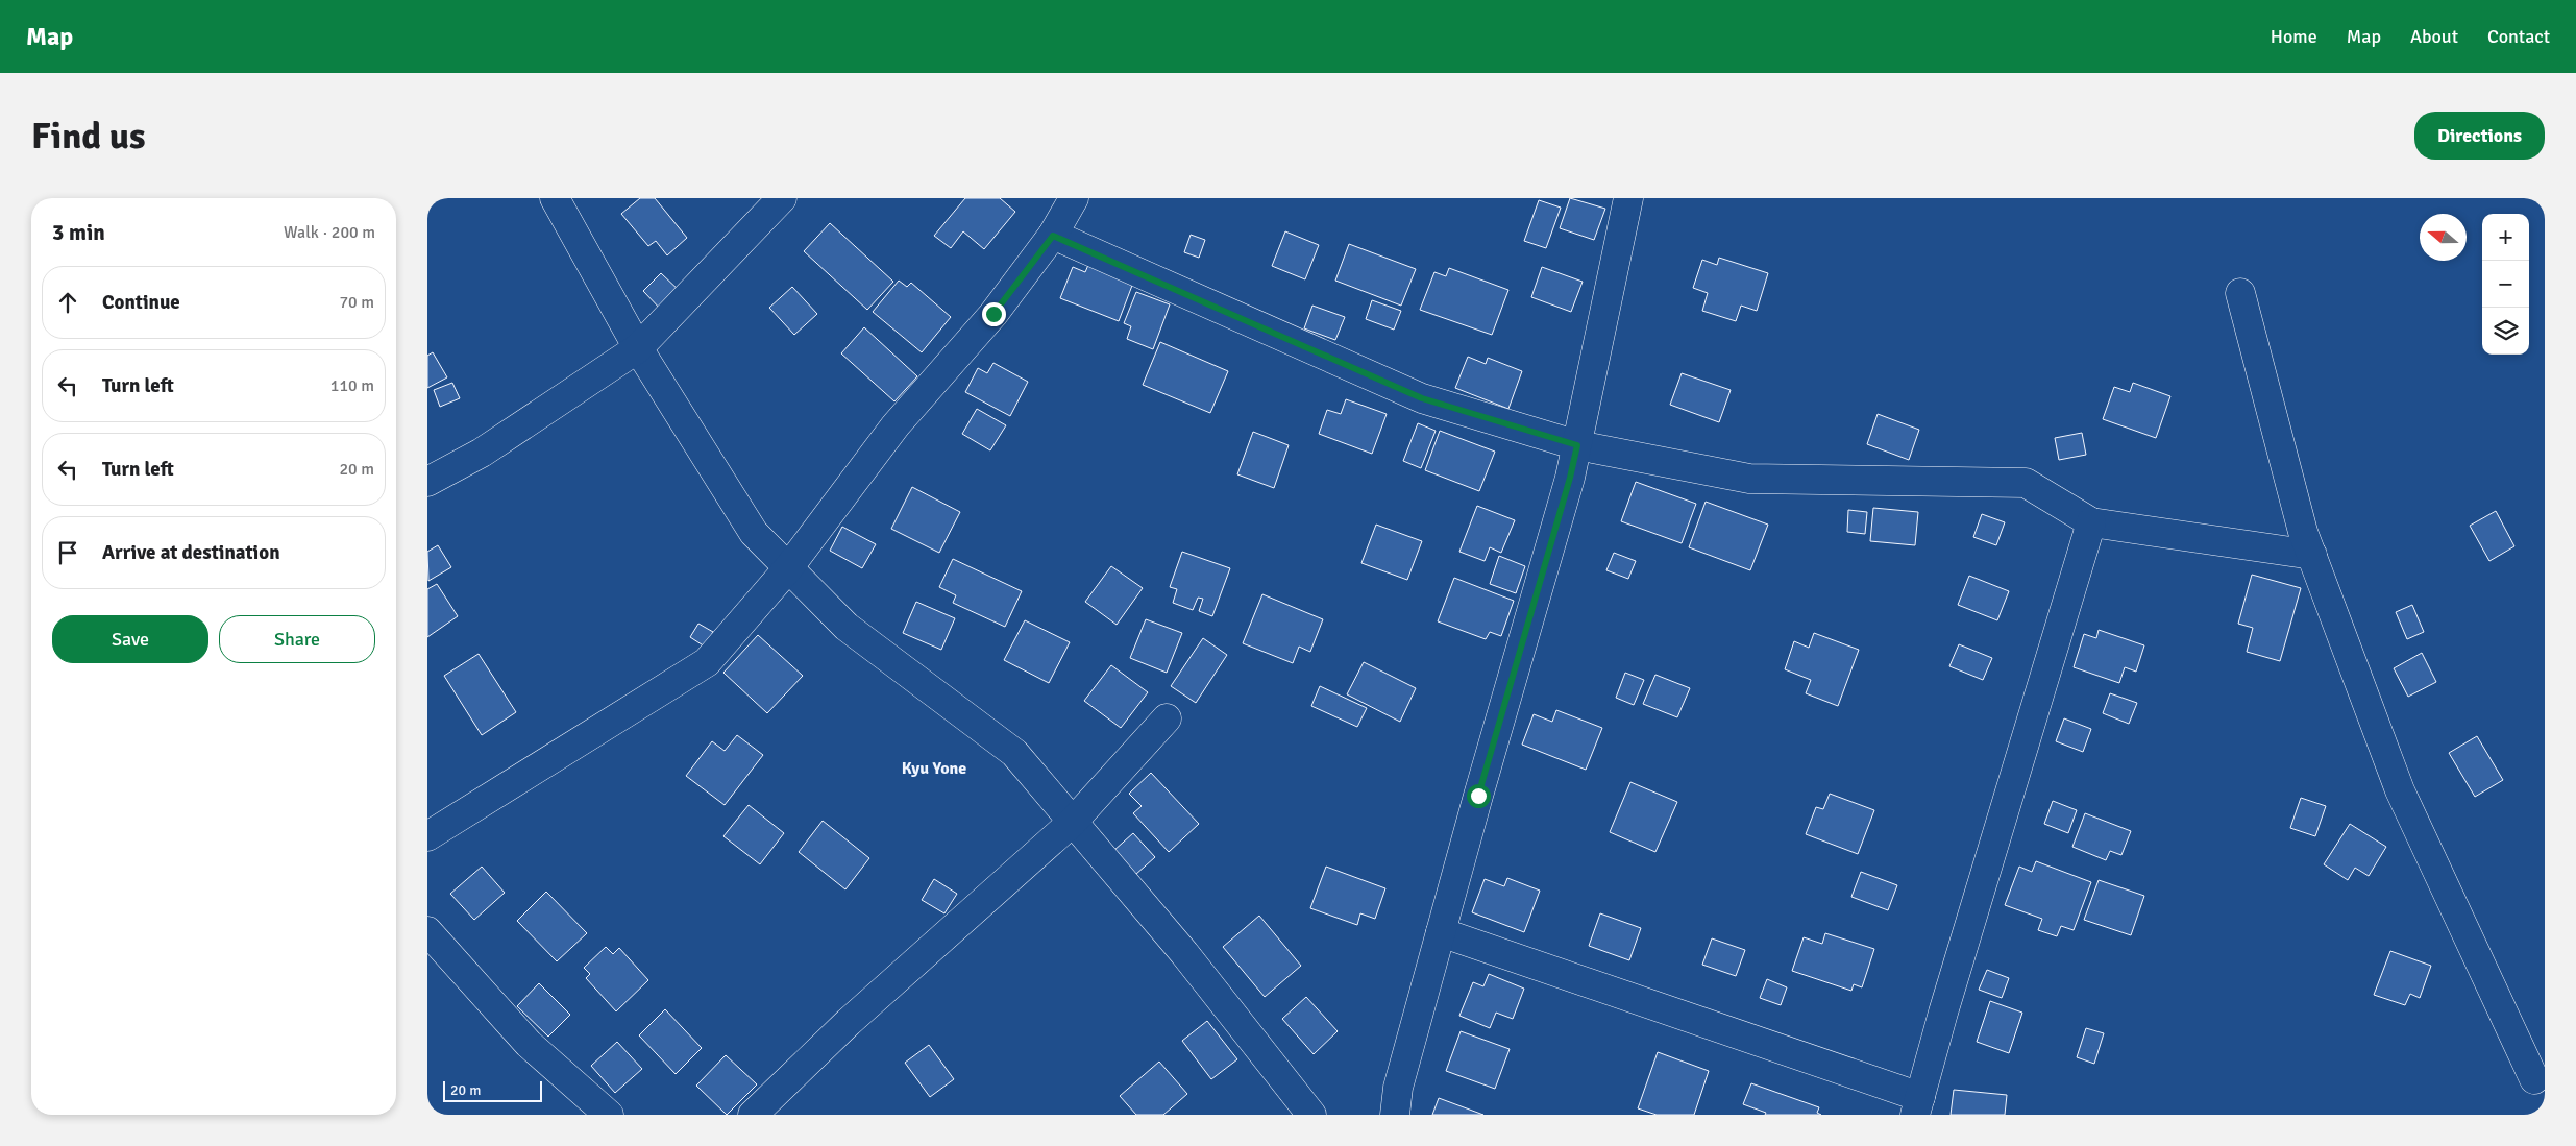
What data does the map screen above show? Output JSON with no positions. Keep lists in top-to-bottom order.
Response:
{
  "districts": ["Kyu Yone"],
  "scale_bar": "20 m",
  "north": "left",
  "page": {
    "header": "Map",
    "nav": [
      "Home",
      "Map",
      "About",
      "Contact"
    ],
    "buttons": [
      "Directions",
      ["Save", "Share"]
    ],
    "title": "Find us",
    "heading": ["3 min", "Walk · 200 m"],
    "map_buttons": ["+", "−"],
    "list": [
      ["Continue", "70 m"],
      ["Turn left", "110 m"],
      ["Turn left", "20 m"],
      "Arrive at destination"
    ],
    "scale": "20 m"
  }
}
